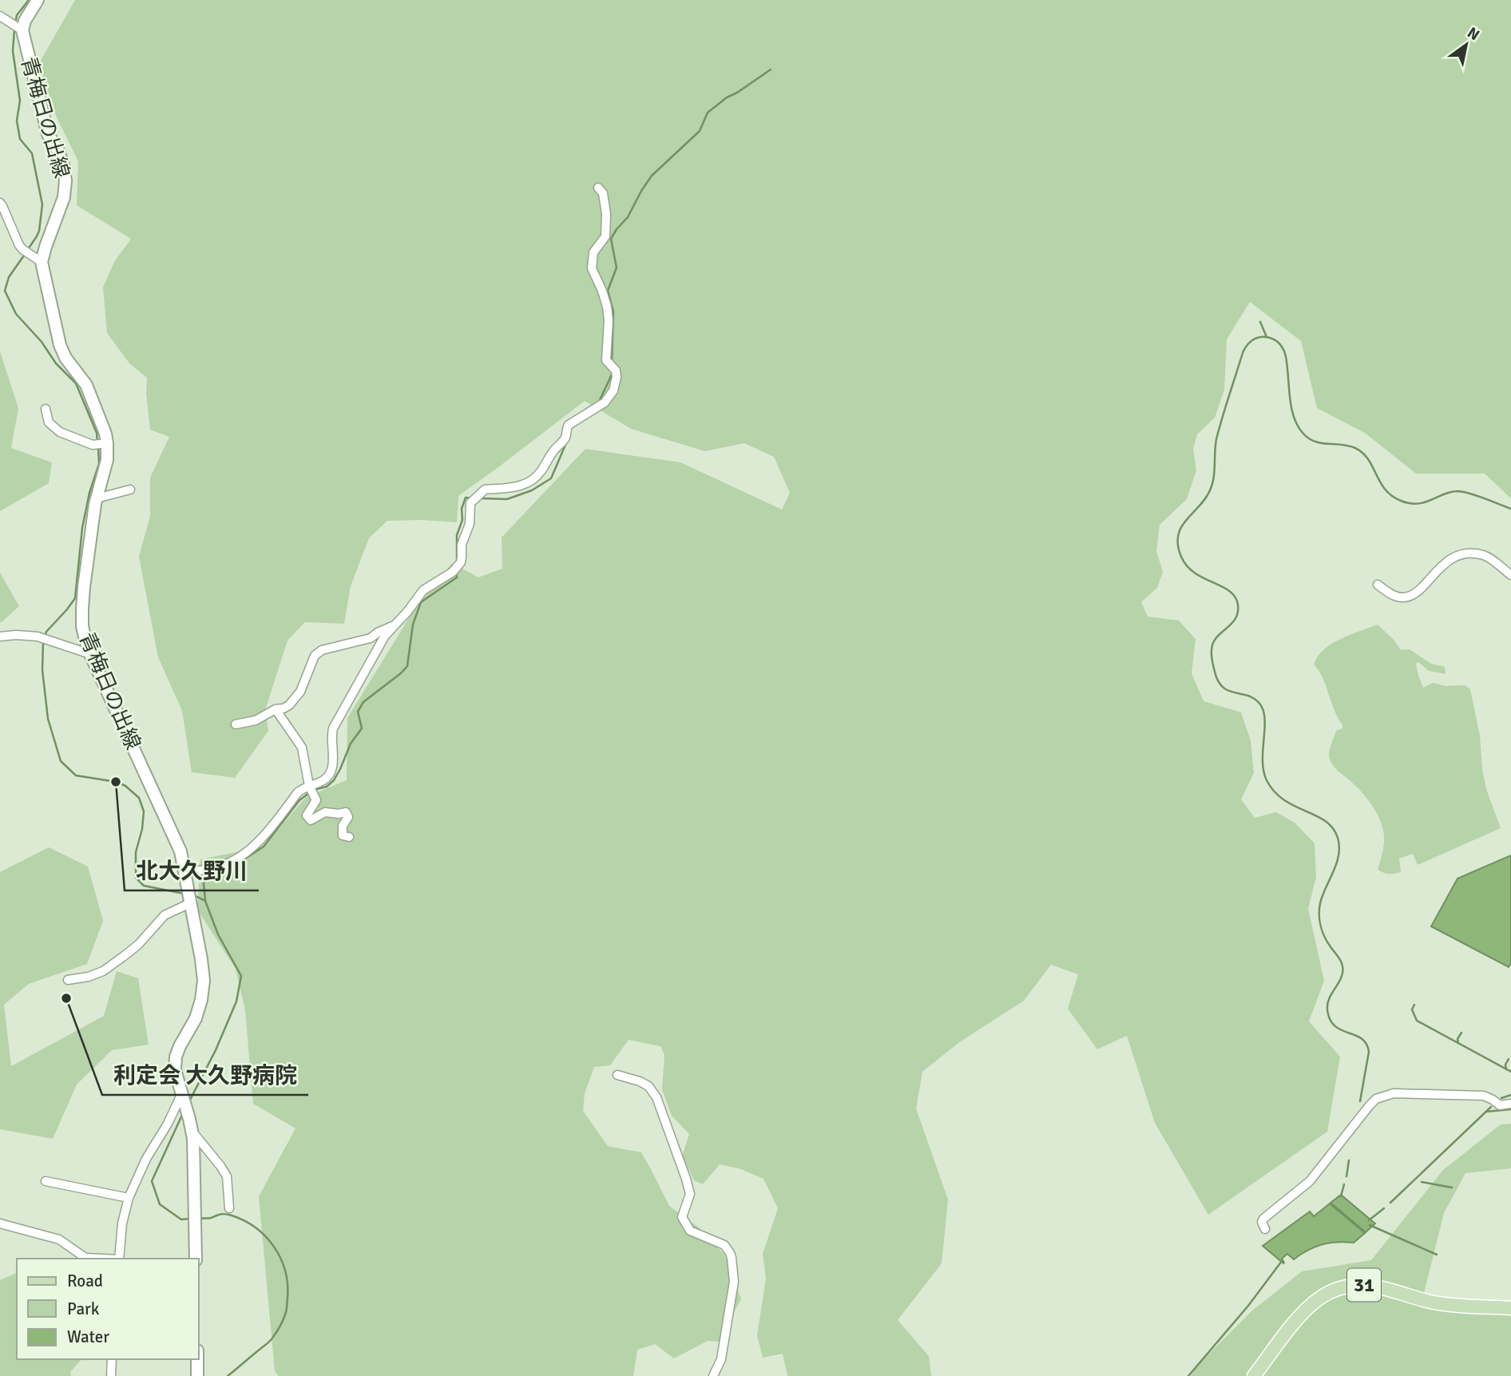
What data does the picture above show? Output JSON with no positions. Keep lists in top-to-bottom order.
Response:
{
  "streets": {
    "main road": ["青梅日の出線", "31"]
  },
  "places": ["北大久野川", "利定会 大久野病院"],
  "legend": ["Road", "Park", "Water"],
  "north": "top right"
}
